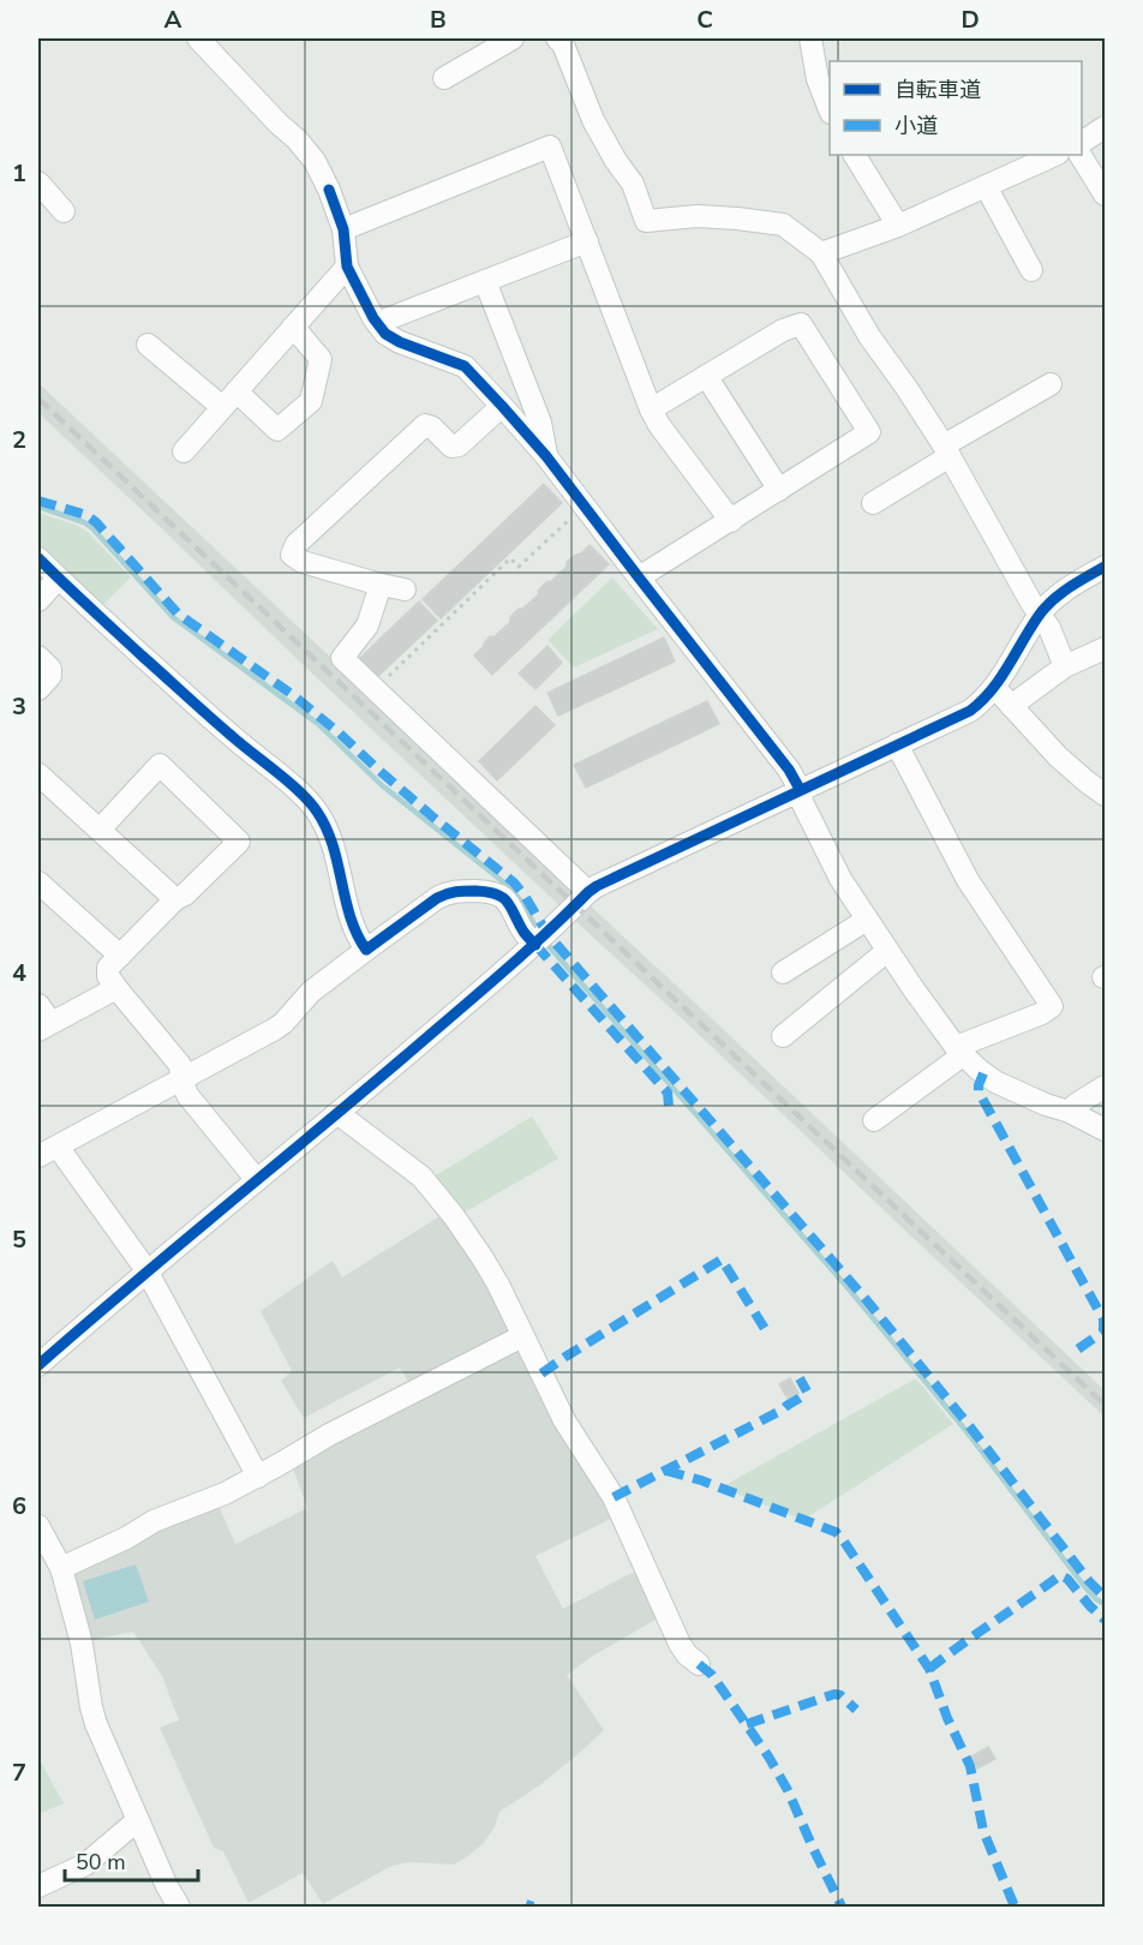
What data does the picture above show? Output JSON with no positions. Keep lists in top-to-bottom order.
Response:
{
  "legend": ["自転車道", "小道"],
  "scale_bar": "50 m",
  "grid": {
    "columns": [
      "A",
      "B",
      "C",
      "D"
    ],
    "rows": [
      "1",
      "2",
      "3",
      "4",
      "5",
      "6",
      "7"
    ]
  }
}
